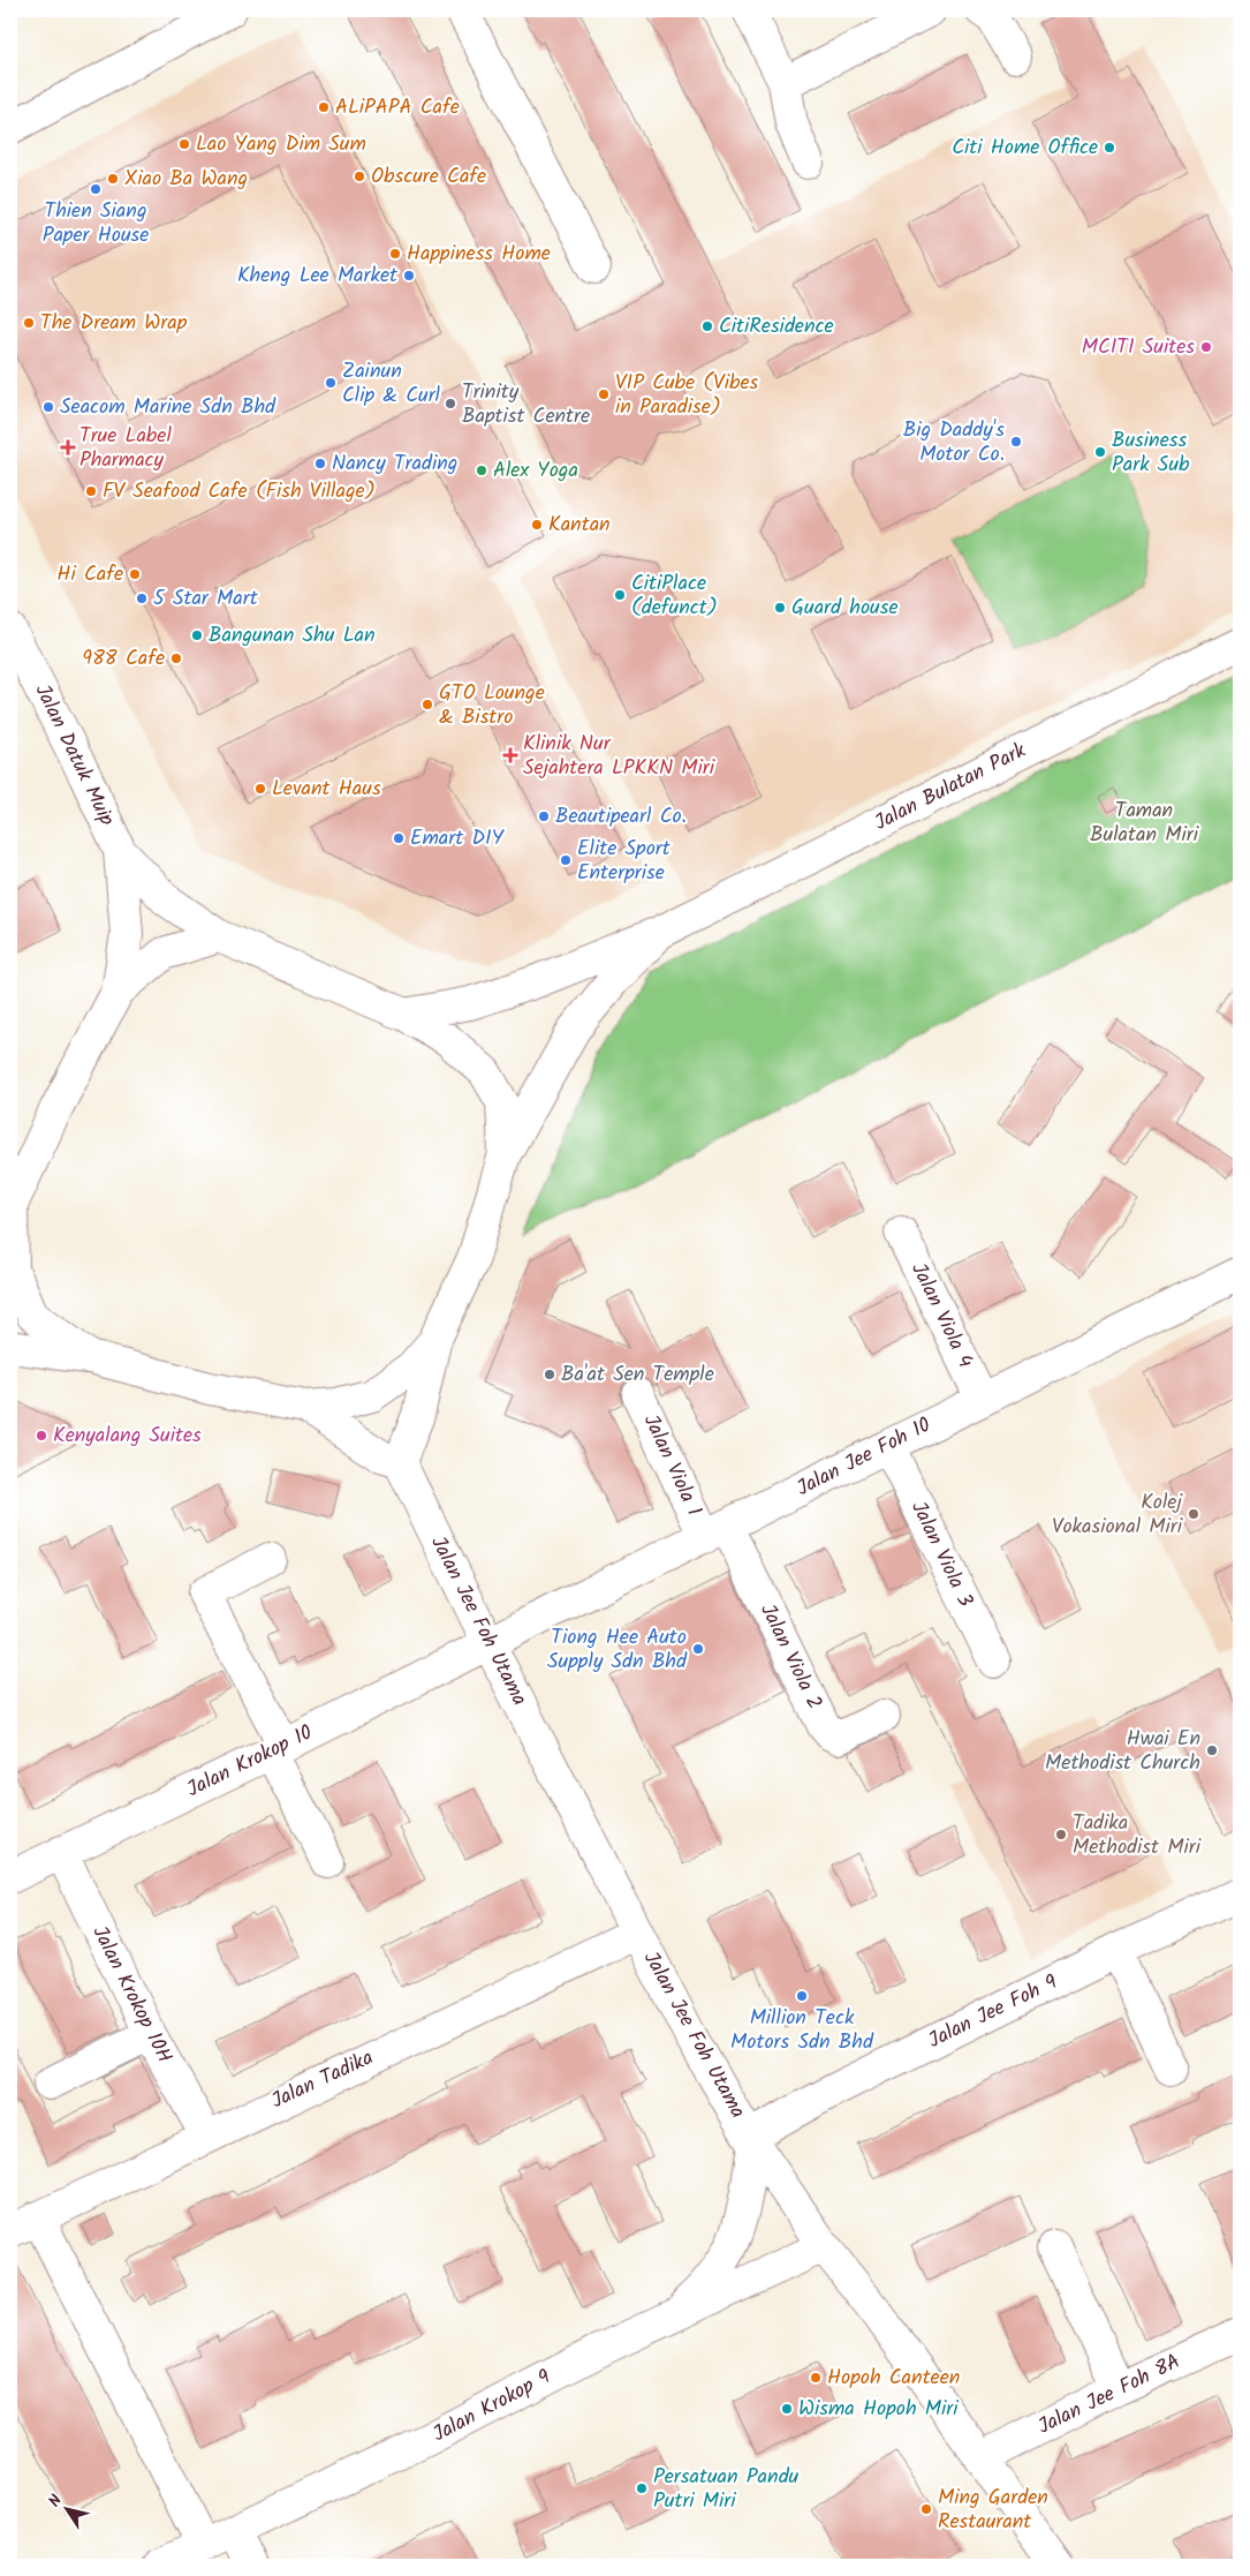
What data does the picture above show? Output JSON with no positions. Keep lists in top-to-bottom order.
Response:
{
  "streets": {
    "street": [
      "Jalan Datuk Muip",
      "Jalan Bulatan Park",
      "Jalan Viola 4",
      "Jalan Jee Foh 10",
      "Jalan Viola 1",
      "Jalan Viola 3",
      "Jalan Jee Foh Utama",
      "Jalan Viola 2",
      "Jalan Krokop 10",
      "Jalan Krokop 10H",
      "Jalan Jee Foh 9",
      "Jalan Tadika",
      "Jalan Jee Foh 8A",
      "Jalan Krokop 9"
    ]
  },
  "crossings": [
    ["Jalan Viola 4", "Jalan Jee Foh 10"],
    ["Jalan Jee Foh 10", "Jalan Viola 1"],
    ["Jalan Jee Foh 10", "Jalan Viola 3"],
    ["Jalan Jee Foh 10", "Jalan Jee Foh Utama"],
    ["Jalan Jee Foh 10", "Jalan Viola 2"],
    ["Jalan Jee Foh 10", "Jalan Krokop 10"],
    ["Jalan Viola 1", "Jalan Viola 2"],
    ["Jalan Jee Foh Utama", "Jalan Krokop 10"],
    ["Jalan Jee Foh Utama", "Jalan Jee Foh 9"],
    ["Jalan Jee Foh Utama", "Jalan Tadika"],
    ["Jalan Jee Foh Utama", "Jalan Jee Foh 8A"],
    ["Jalan Jee Foh Utama", "Jalan Krokop 9"],
    ["Jalan Krokop 10", "Jalan Krokop 10H"],
    ["Jalan Krokop 10H", "Jalan Tadika"]
  ],
  "parks": ["Taman Bulatan Miri"],
  "places": {
    "other": [
      "ALiPAPA Cafe",
      "Lao Yang Dim Sum",
      "Citi Home Office",
      "Obscure Cafe",
      "Xiao Ba Wang",
      "Thien Siang Paper House",
      "Happiness Home",
      "Kheng Lee Market",
      "The Dream Wrap",
      "CitiResidence",
      "MCITI Suites",
      "Zainun Clip & Curl",
      "VIP Cube (Vibes in Paradise)",
      "Trinity Baptist Centre",
      "Seacom Marine Sdn Bhd",
      "Big Daddy's Motor Co.",
      "Business Park Sub",
      "Nancy Trading",
      "Alex Yoga",
      "FV Seafood Cafe (Fish Village)",
      "Kantan",
      "Hi Cafe",
      "CitiPlace (defunct)",
      "5 Star Mart",
      "Guard house",
      "Bangunan Shu Lan",
      "988 Cafe",
      "GTO Lounge & Bistro",
      "Levant Haus",
      "Beautipearl Co.",
      "Emart DIY",
      "Elite Sport Enterprise",
      "Ba'at Sen Temple",
      "Kenyalang Suites",
      "Kolej Vokasional Miri",
      "Tiong Hee Auto Supply Sdn Bhd",
      "Hwai En Methodist Church",
      "Tadika Methodist Miri",
      "Million Teck Motors Sdn Bhd",
      "Hopoh Canteen",
      "Wisma Hopoh Miri",
      "Persatuan Pandu Putri Miri",
      "Ming Garden Restaurant"
    ],
    "health": ["True Label Pharmacy", "Klinik Nur Sejahtera LPKKN Miri"]
  },
  "north": "top left"
}
